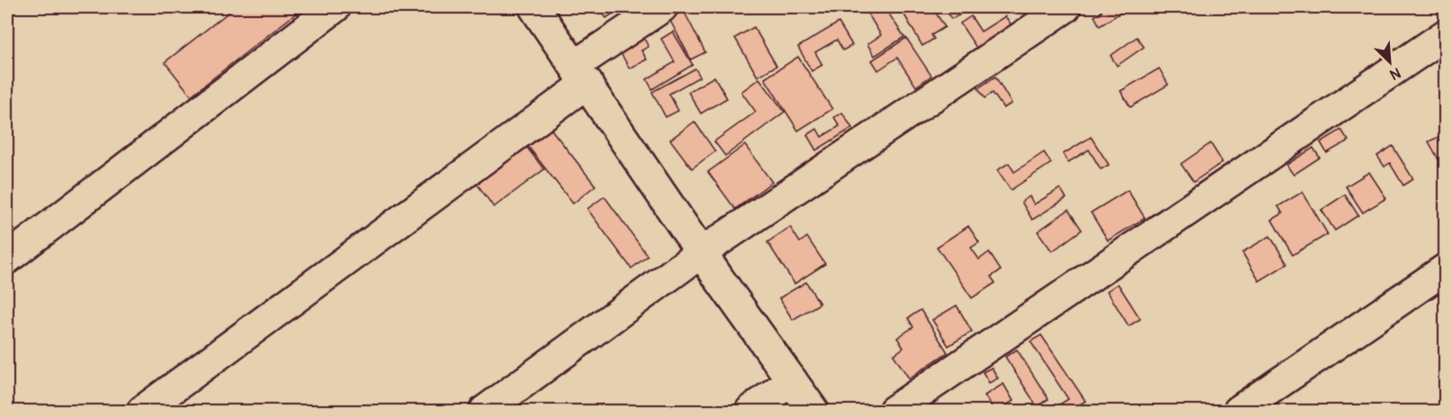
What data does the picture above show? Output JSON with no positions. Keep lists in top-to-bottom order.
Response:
{
  "north": "bottom right"
}
